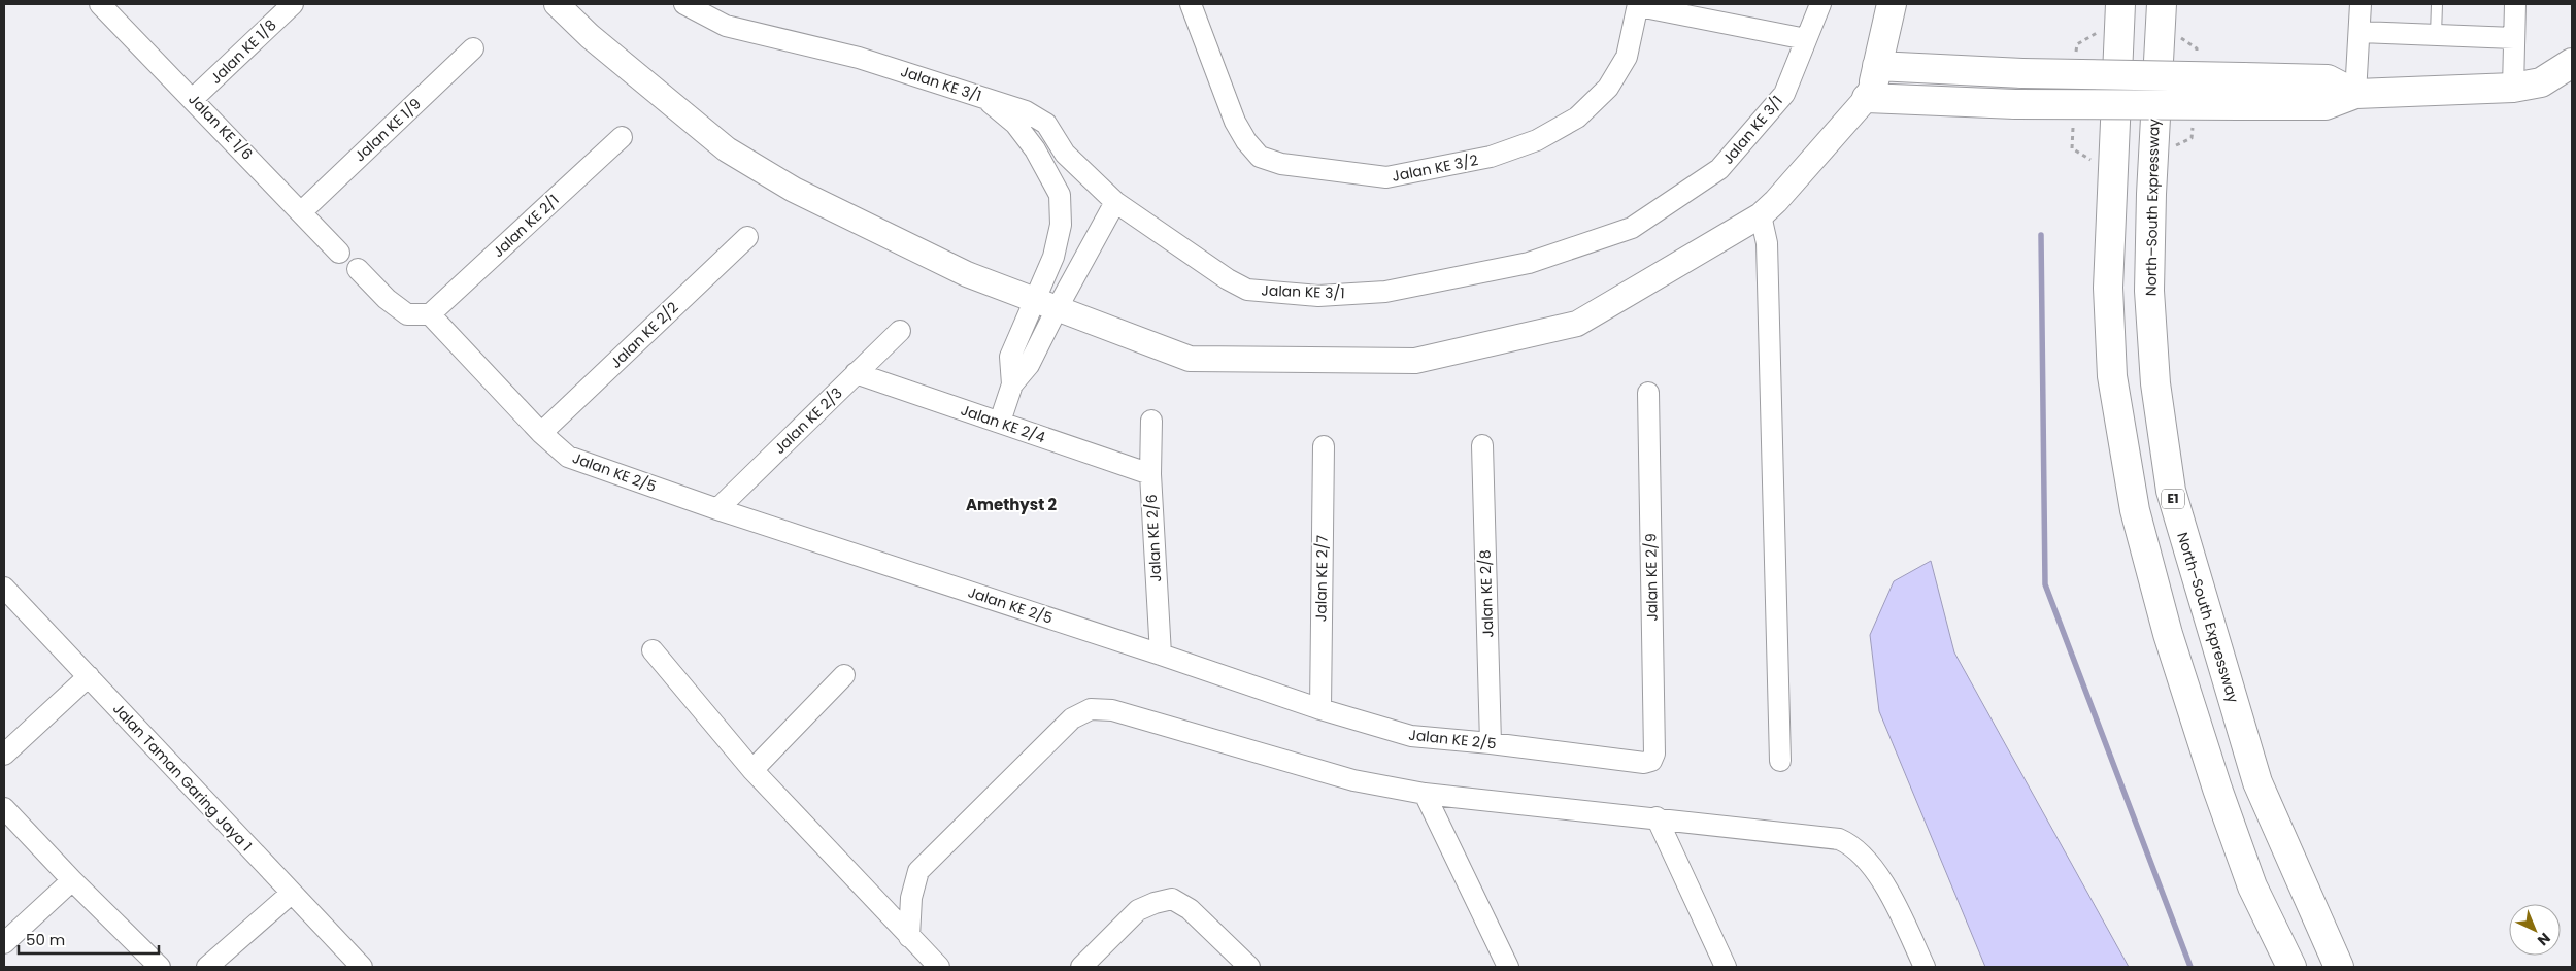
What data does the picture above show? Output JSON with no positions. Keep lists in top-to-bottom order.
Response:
{
  "streets": {
    "main road": ["North–South Expressway", "E1"],
    "street": [
      "Jalan KE 1/8",
      "Jalan KE 3/1",
      "Jalan KE 1/6",
      "Jalan KE 1/9",
      "Jalan KE 3/2",
      "Jalan KE 2/1",
      "Jalan KE 2/2",
      "Jalan KE 2/3",
      "Jalan KE 2/4",
      "Jalan KE 2/5",
      "Jalan KE 2/6",
      "Jalan KE 2/9",
      "Jalan KE 2/7",
      "Jalan KE 2/8",
      "Jalan Taman Garing Jaya 1"
    ]
  },
  "crossings": [
    ["Jalan KE 1/8", "Jalan KE 1/6"],
    ["Jalan KE 1/6", "Jalan KE 1/9"],
    ["Jalan KE 2/1", "Jalan KE 2/5"],
    ["Jalan KE 2/2", "Jalan KE 2/5"],
    ["Jalan KE 2/3", "Jalan KE 2/4"],
    ["Jalan KE 2/3", "Jalan KE 2/5"],
    ["Jalan KE 2/4", "Jalan KE 2/6"],
    ["Jalan KE 2/5", "Jalan KE 2/6"],
    ["Jalan KE 2/5", "Jalan KE 2/9"],
    ["Jalan KE 2/5", "Jalan KE 2/7"],
    ["Jalan KE 2/5", "Jalan KE 2/8"]
  ],
  "districts": ["Amethyst 2"],
  "scale_bar": "50 m",
  "north": "bottom right"
}
